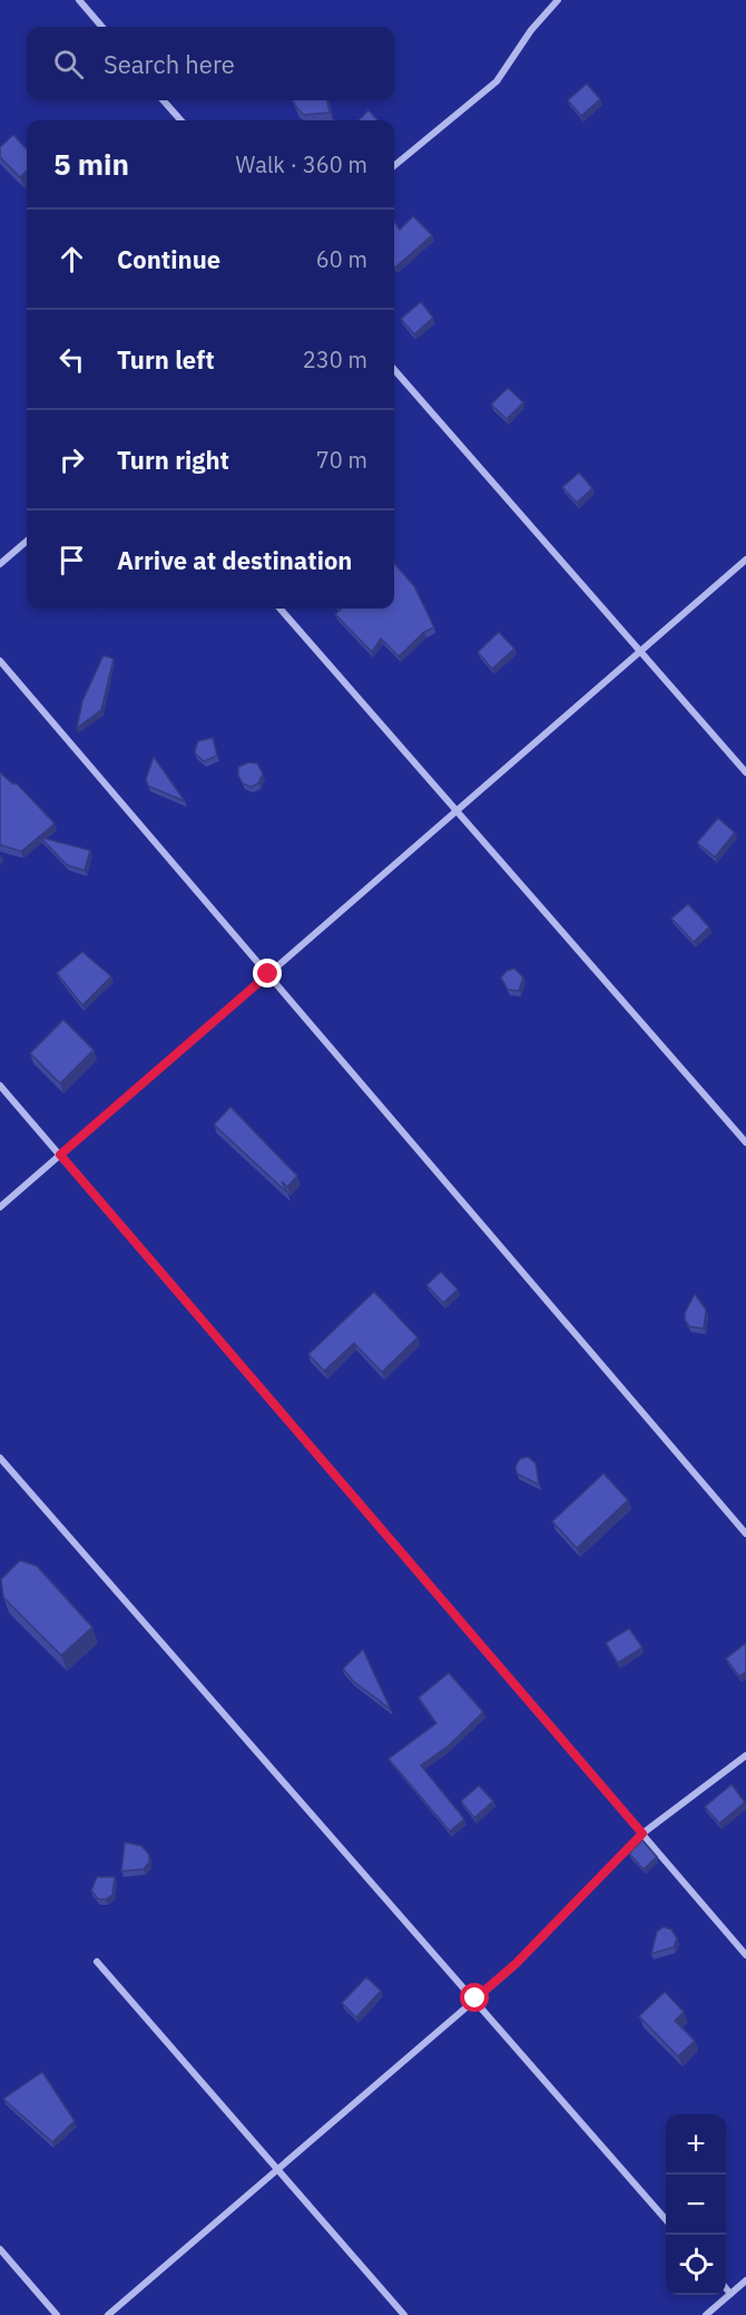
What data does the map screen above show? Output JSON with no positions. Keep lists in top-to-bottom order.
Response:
{
  "page": {
    "search": "Search here",
    "heading": ["5 min", "Walk · 360 m"],
    "list": [
      ["Continue", "60 m"],
      ["Turn left", "230 m"],
      ["Turn right", "70 m"],
      "Arrive at destination"
    ],
    "map_buttons": ["+", "−"]
  }
}
